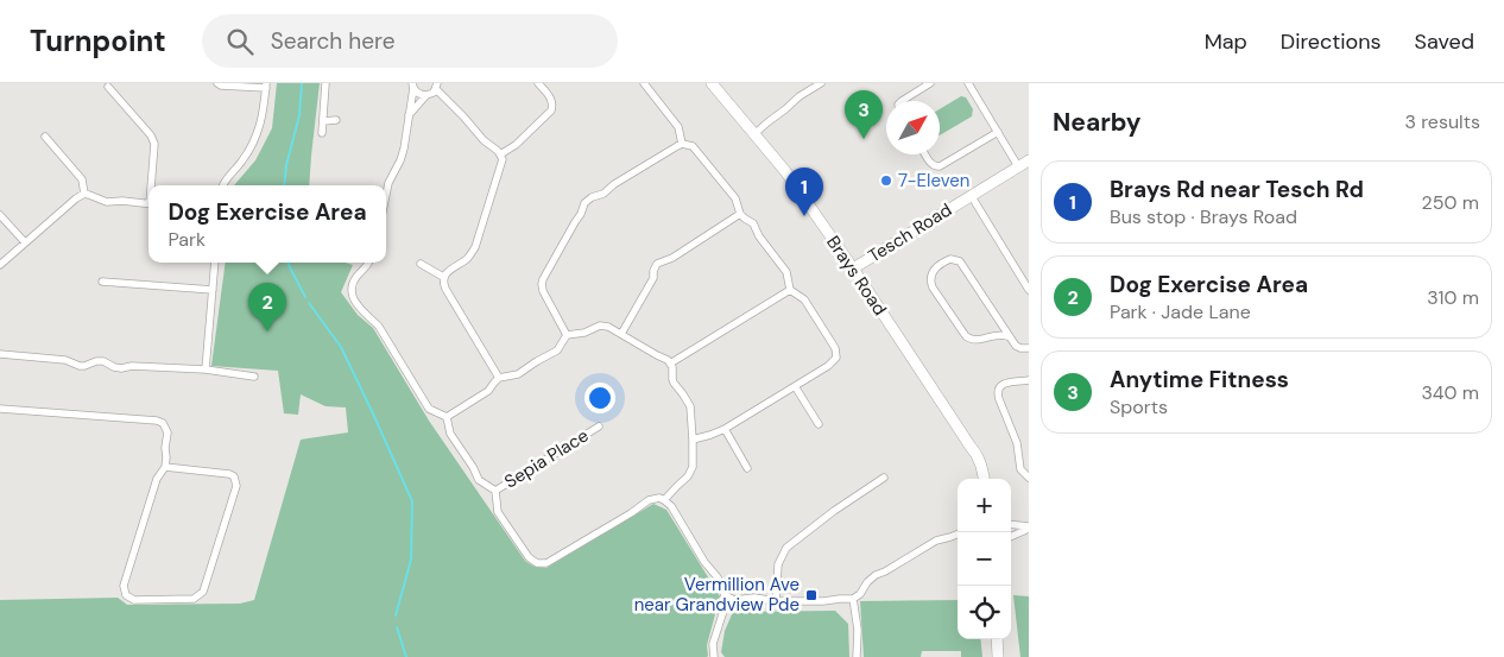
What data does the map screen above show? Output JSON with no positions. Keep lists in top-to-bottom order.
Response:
{
  "streets": {
    "main road": ["Tesch Road", "Brays Road"],
    "street": ["Sepia Place"]
  },
  "crossings": [
    ["Tesch Road", "Brays Road"]
  ],
  "places": {
    "other": ["7-Eleven"],
    "transit": ["Vermillion Ave near Grandview Pde"]
  },
  "north": "top right",
  "page": {
    "header": "Turnpoint",
    "search": "Search here",
    "nav": ["Map", "Directions", "Saved"],
    "heading": ["Nearby", "3 results"],
    "pins": ["3", "1", "2"],
    "list": [
      {
        "mark": "1",
        "name": "Brays Rd near Tesch Rd",
        "note": "Bus stop · Brays Road",
        "value": "250 m"
      },
      {
        "mark": "2",
        "name": "Dog Exercise Area",
        "note": "Park · Jade Lane",
        "value": "310 m"
      },
      {
        "mark": "3",
        "name": "Anytime Fitness",
        "note": "Sports",
        "value": "340 m"
      }
    ],
    "popup": ["Dog Exercise Area", "Park"],
    "map_buttons": ["+", "−"]
  }
}
